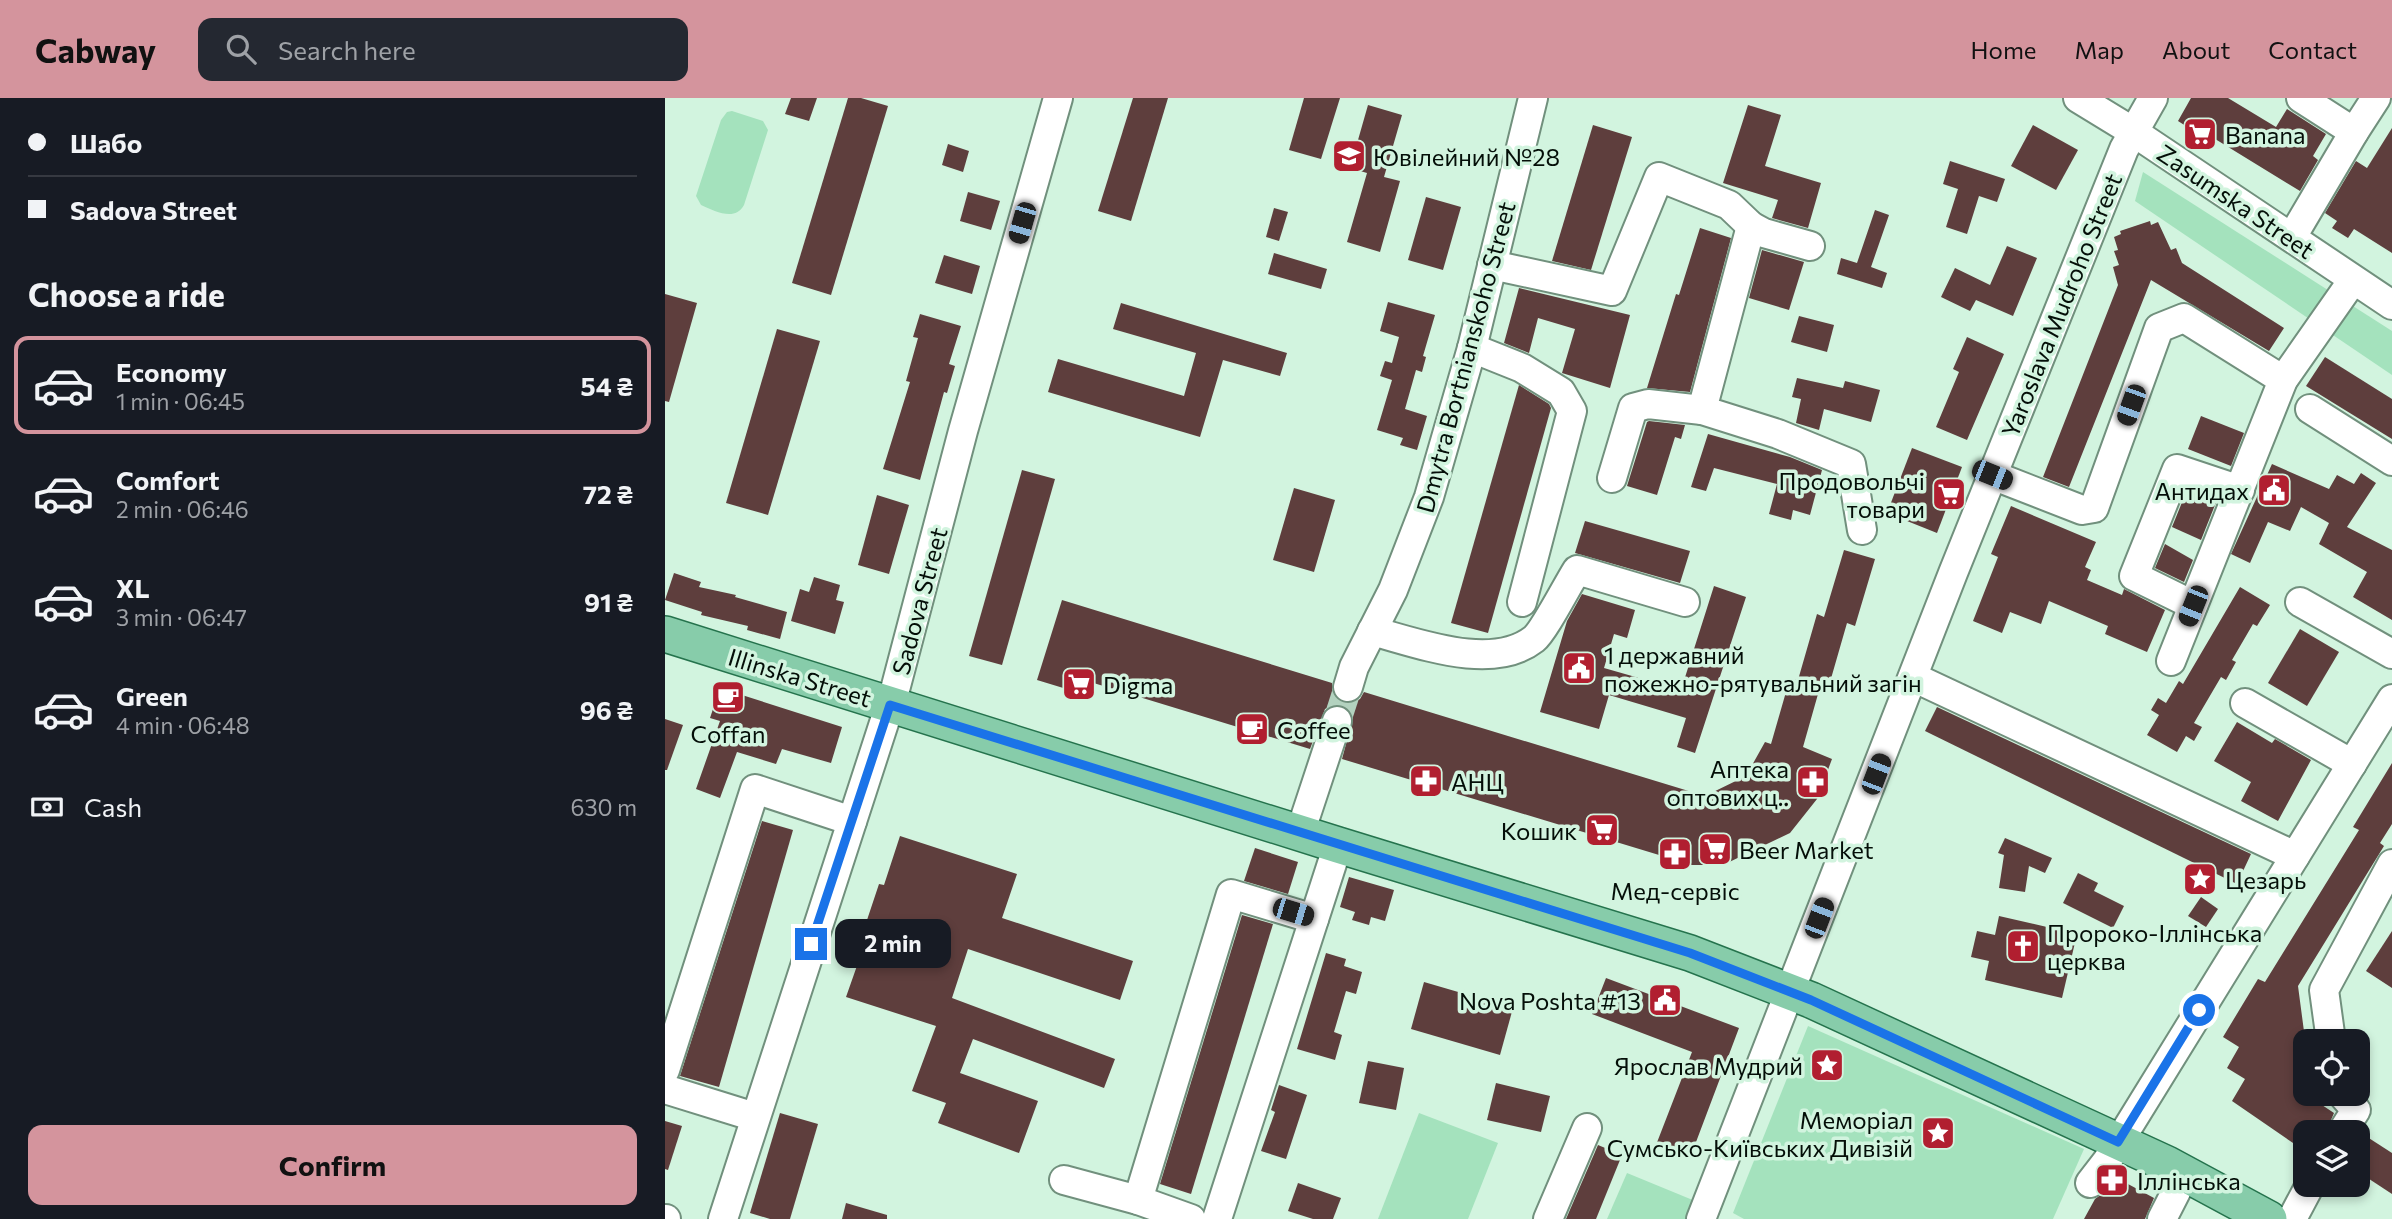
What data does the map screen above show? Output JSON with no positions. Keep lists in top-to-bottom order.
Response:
{
  "streets": {
    "main road": ["Illinska Street"],
    "street": [
      "Zasumska Street",
      "Yaroslava Mudroho Street",
      "Dmytra Bortnianskoho Street",
      "Sadova Street"
    ]
  },
  "crossings": [
    ["Zasumska Street", "Yaroslava Mudroho Street"],
    ["Yaroslava Mudroho Street", "Illinska Street"],
    ["Sadova Street", "Illinska Street"]
  ],
  "places": {
    "supermarket": [
      "Banana",
      "Продовольчі товари",
      "Digma",
      "Кошик",
      "Beer Market"
    ],
    "school or university": ["Ювілейний №28"],
    "public building": ["Антидах", "1 державний пожежно-рятувальний загін", "Nova Poshta #13"],
    "cafe": ["Coffan", "Coffee"],
    "pharmacy": [
      "АНЦ",
      "Аптека оптових ц..",
      "Мед-сервіс",
      "Іллінська"
    ],
    "place": ["Цезарь", "Ярослав Мудрий", "Меморіал Сумсько-Київських Дивізій"],
    "church": ["Пророко-Іллінська церква"]
  },
  "page": {
    "header": "Cabway",
    "search": "Search here",
    "nav": [
      "Home",
      "Map",
      "About",
      "Contact"
    ],
    "banner": ["Шабо", "Sadova Street"],
    "heading": "Choose a ride",
    "list": [
      {
        "name": "Economy",
        "note": "1 min · 06:45",
        "value": "54 ₴"
      },
      {
        "name": "Comfort",
        "note": "2 min · 06:46",
        "value": "72 ₴"
      },
      {
        "name": "XL",
        "note": "3 min · 06:47",
        "value": "91 ₴"
      },
      {
        "name": "Green",
        "note": "4 min · 06:48",
        "value": "96 ₴"
      }
    ],
    "pay": ["Cash", "630 m"],
    "bubble": "2 min",
    "buttons": "Confirm"
  }
}
